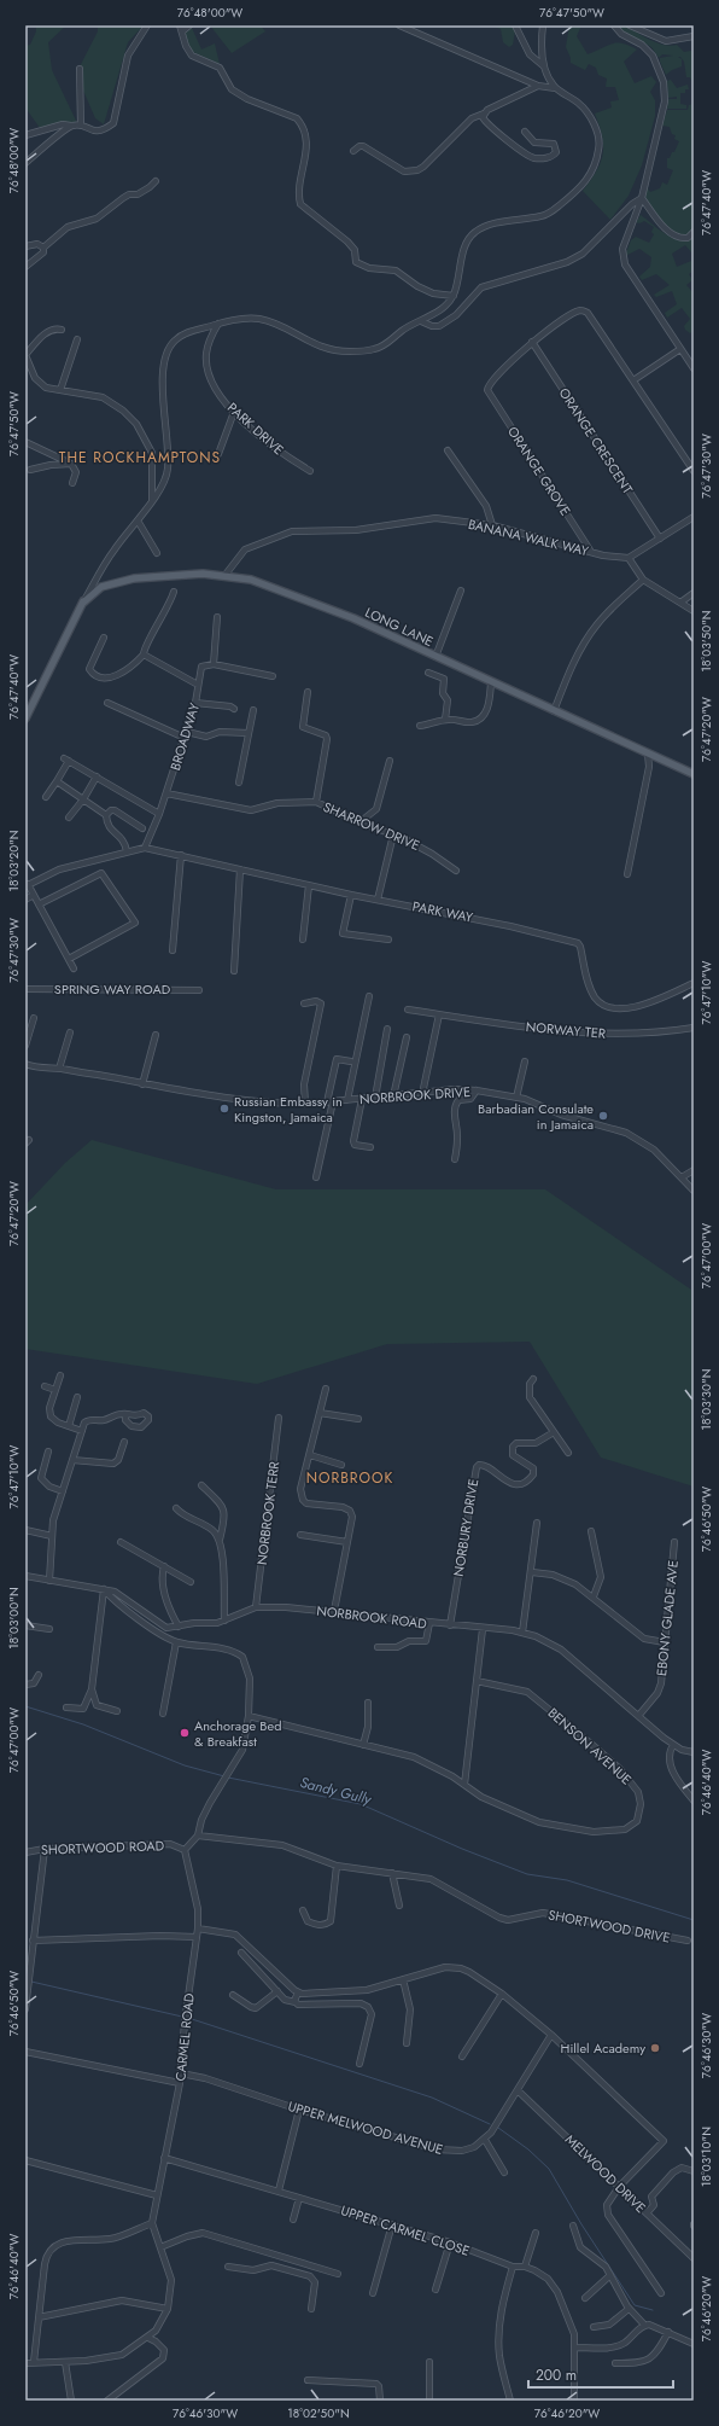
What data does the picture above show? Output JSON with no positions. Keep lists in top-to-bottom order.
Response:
{
  "streets": {
    "main road": ["LONG LANE"],
    "street": [
      "PARK DRIVE",
      "ORANGE CRESCENT",
      "ORANGE GROVE",
      "BANANA WALK WAY",
      "BROADWAY",
      "SHARROW DRIVE",
      "PARK WAY",
      "SPRING WAY ROAD",
      "NORWAY TER",
      "NORBROOK DRIVE",
      "NORBROOK TERR",
      "NORBURY DRIVE",
      "NORBROOK ROAD",
      "EBONY GLADE AVE",
      "BENSON AVENUE",
      "SHORTWOOD ROAD",
      "SHORTWOOD DRIVE",
      "CARMEL ROAD",
      "UPPER MELWOOD AVENUE",
      "MELWOOD DRIVE",
      "UPPER CARMEL CLOSE"
    ]
  },
  "crossings": [
    ["ORANGE CRESCENT", "ORANGE GROVE"],
    ["ORANGE GROVE", "BANANA WALK WAY"],
    ["BANANA WALK WAY", "LONG LANE"],
    ["BROADWAY", "SHARROW DRIVE"],
    ["BROADWAY", "PARK WAY"],
    ["NORBROOK TERR", "NORBROOK ROAD"],
    ["NORBURY DRIVE", "NORBROOK ROAD"],
    ["NORBROOK ROAD", "EBONY GLADE AVE"],
    ["NORBROOK ROAD", "SHORTWOOD ROAD"],
    ["BENSON AVENUE", "SHORTWOOD ROAD"],
    ["SHORTWOOD ROAD", "SHORTWOOD DRIVE"],
    ["SHORTWOOD ROAD", "CARMEL ROAD"],
    ["CARMEL ROAD", "UPPER MELWOOD AVENUE"],
    ["CARMEL ROAD", "UPPER CARMEL CLOSE"]
  ],
  "districts": ["THE ROCKHAMPTONS", "NORBROOK"],
  "water": ["Sandy Gully"],
  "places": [
    "Russian Embassy in Kingston, Jamaica",
    "Barbadian Consulate in Jamaica",
    "Anchorage Bed & Breakfast",
    "Hillel Academy"
  ],
  "scale_bar": "200 m",
  "coordinates": [
    "76°48'00\"W",
    "76°47'50\"W",
    "76°47'40\"W",
    "76°47'30\"W",
    "18°03'50\"N",
    "76°47'20\"W",
    "18°03'20\"N",
    "76°47'10\"W",
    "76°47'00\"W",
    "18°03'30\"N",
    "76°46'50\"W",
    "18°03'00\"N",
    "76°46'40\"W",
    "76°46'30\"W",
    "18°03'10\"N",
    "76°46'20\"W",
    "18°02'50\"N"
  ]
}
